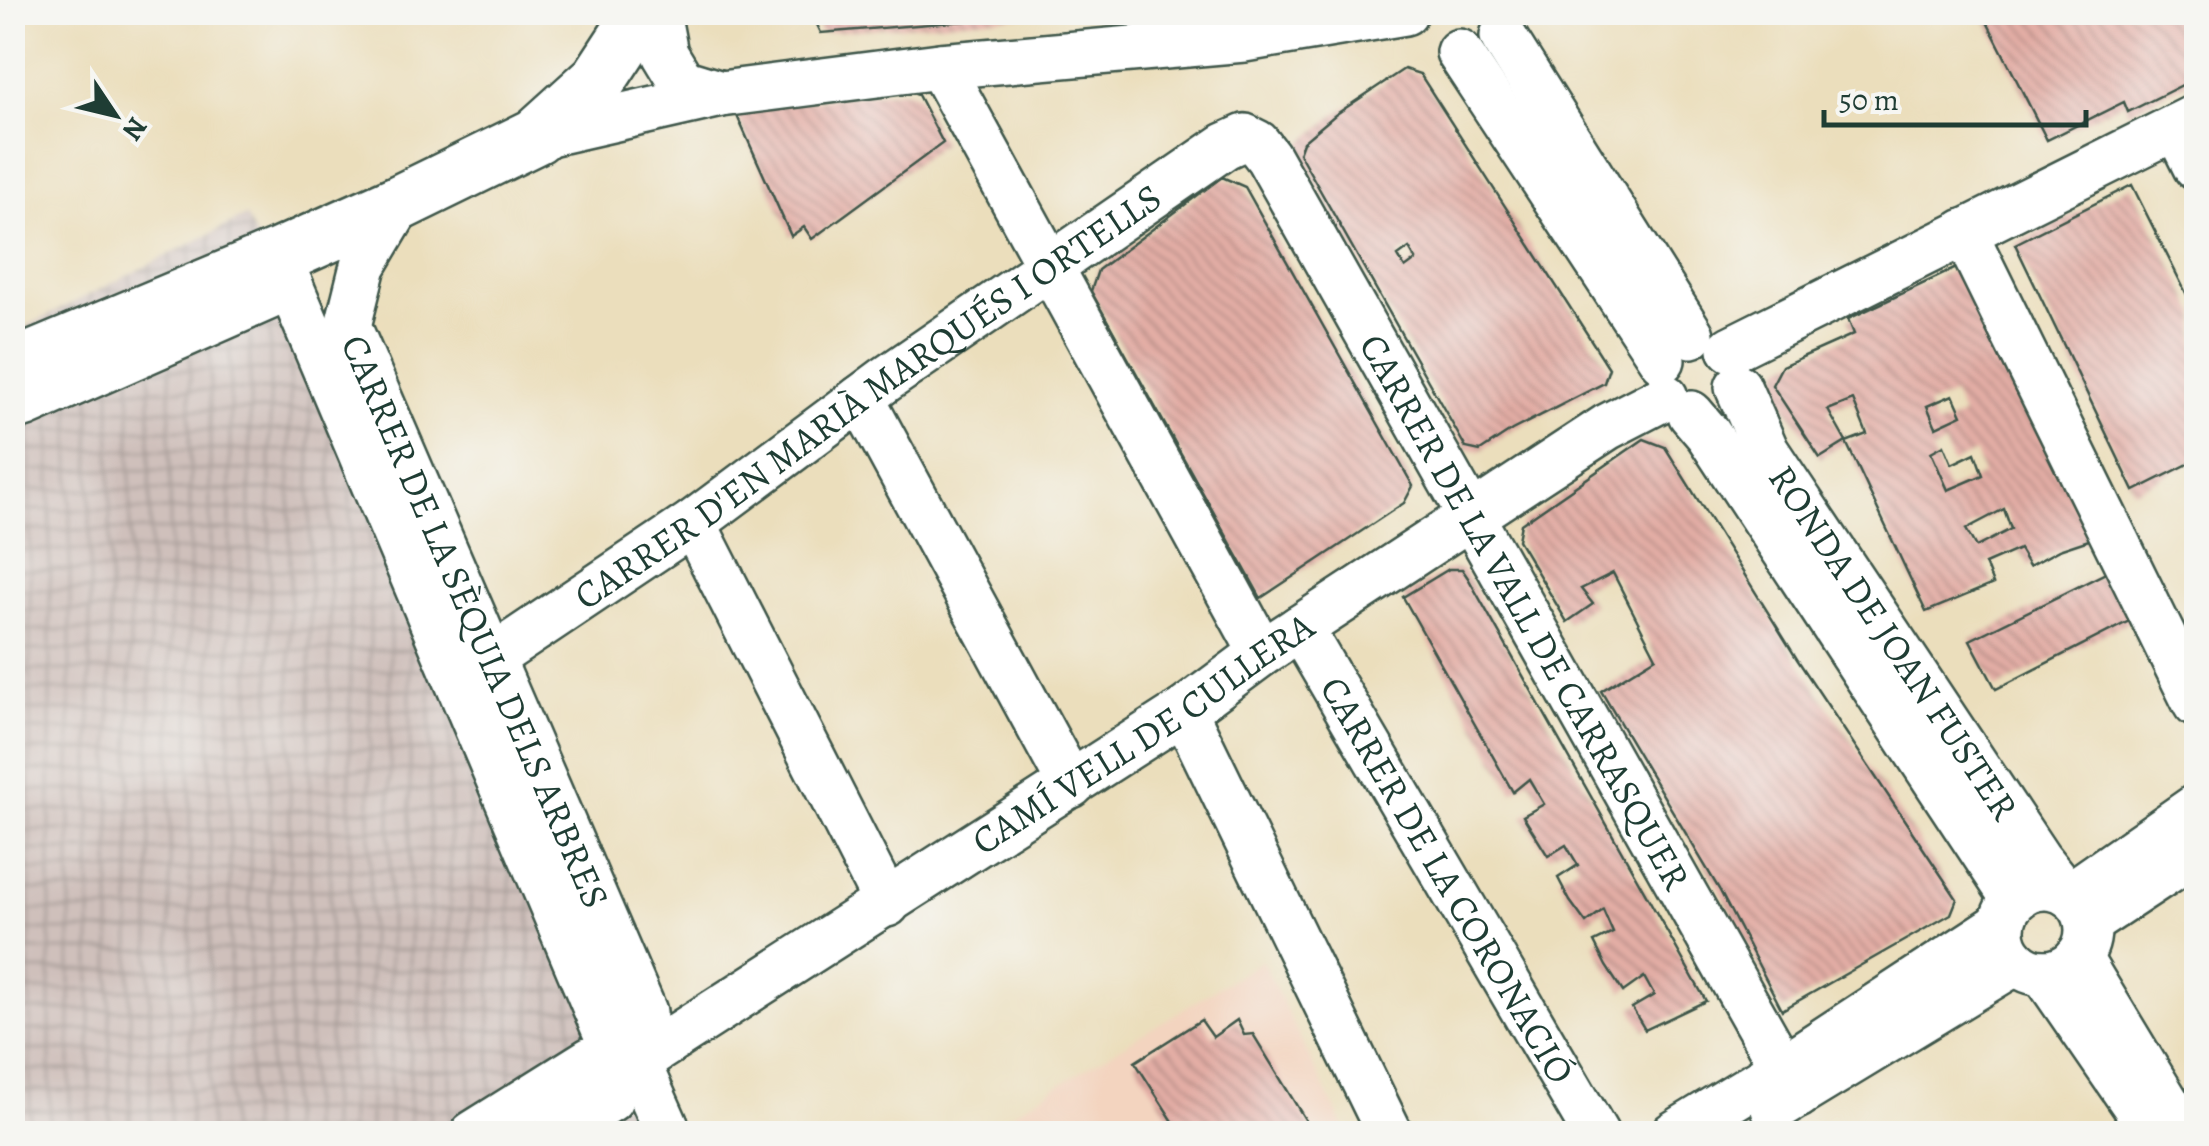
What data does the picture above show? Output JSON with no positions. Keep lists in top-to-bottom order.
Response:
{
  "streets": {
    "street": [
      "CARRER D'EN MARIÀ MARQUÉS I ORTELLS",
      "CARRER DE LA VALL DE CARRASQUER",
      "CARRER DE LA SÈQUIA DELS ARBRES",
      "RONDA DE JOAN FUSTER",
      "CAMÍ VELL DE CULLERA",
      "CARRER DE LA CORONACIÓ"
    ]
  },
  "crossings": [
    ["CARRER D'EN MARIÀ MARQUÉS I ORTELLS", "CARRER DE LA VALL DE CARRASQUER"],
    ["CARRER D'EN MARIÀ MARQUÉS I ORTELLS", "CARRER DE LA SÈQUIA DELS ARBRES"],
    ["CARRER DE LA VALL DE CARRASQUER", "CAMÍ VELL DE CULLERA"],
    ["CARRER DE LA SÈQUIA DELS ARBRES", "CAMÍ VELL DE CULLERA"],
    ["RONDA DE JOAN FUSTER", "CAMÍ VELL DE CULLERA"],
    ["CAMÍ VELL DE CULLERA", "CARRER DE LA CORONACIÓ"]
  ],
  "scale_bar": "50 m",
  "north": "bottom right"
}
